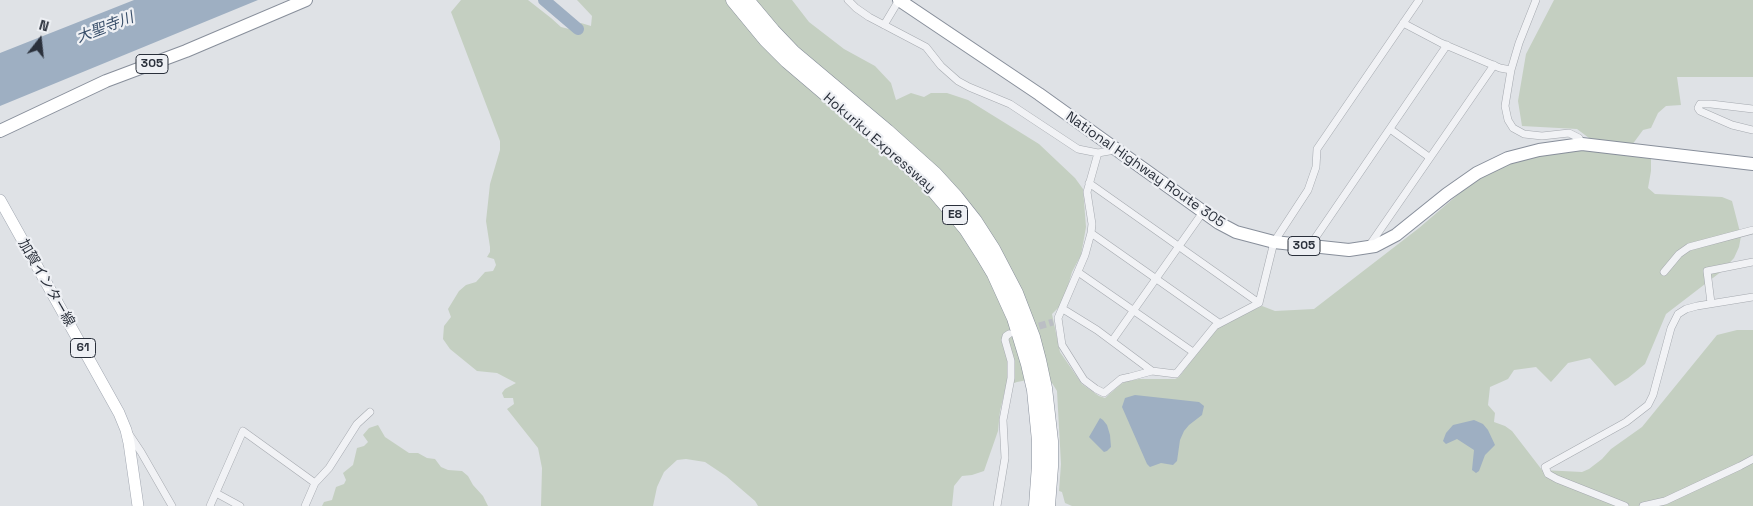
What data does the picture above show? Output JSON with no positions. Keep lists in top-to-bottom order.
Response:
{
  "streets": {
    "highway": [
      "305",
      "Hokuriku Expressway",
      "National Highway Route 305",
      "E8"
    ],
    "main road": ["加賀インター線", "61"]
  },
  "water": ["大聖寺川"],
  "north": "top"
}
